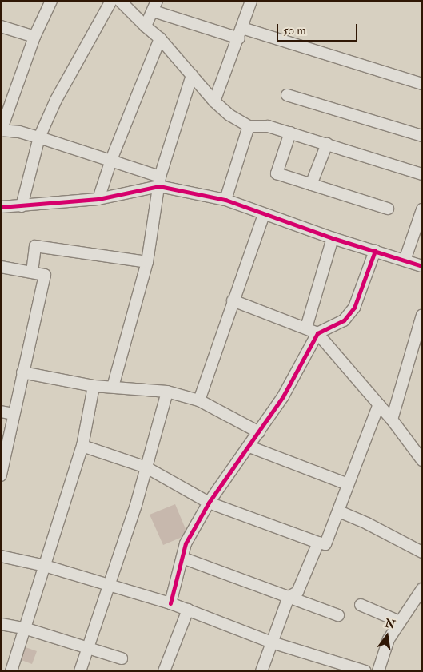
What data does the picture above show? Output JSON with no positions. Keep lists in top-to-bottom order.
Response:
{
  "scale_bar": "50 m",
  "north": "top"
}
